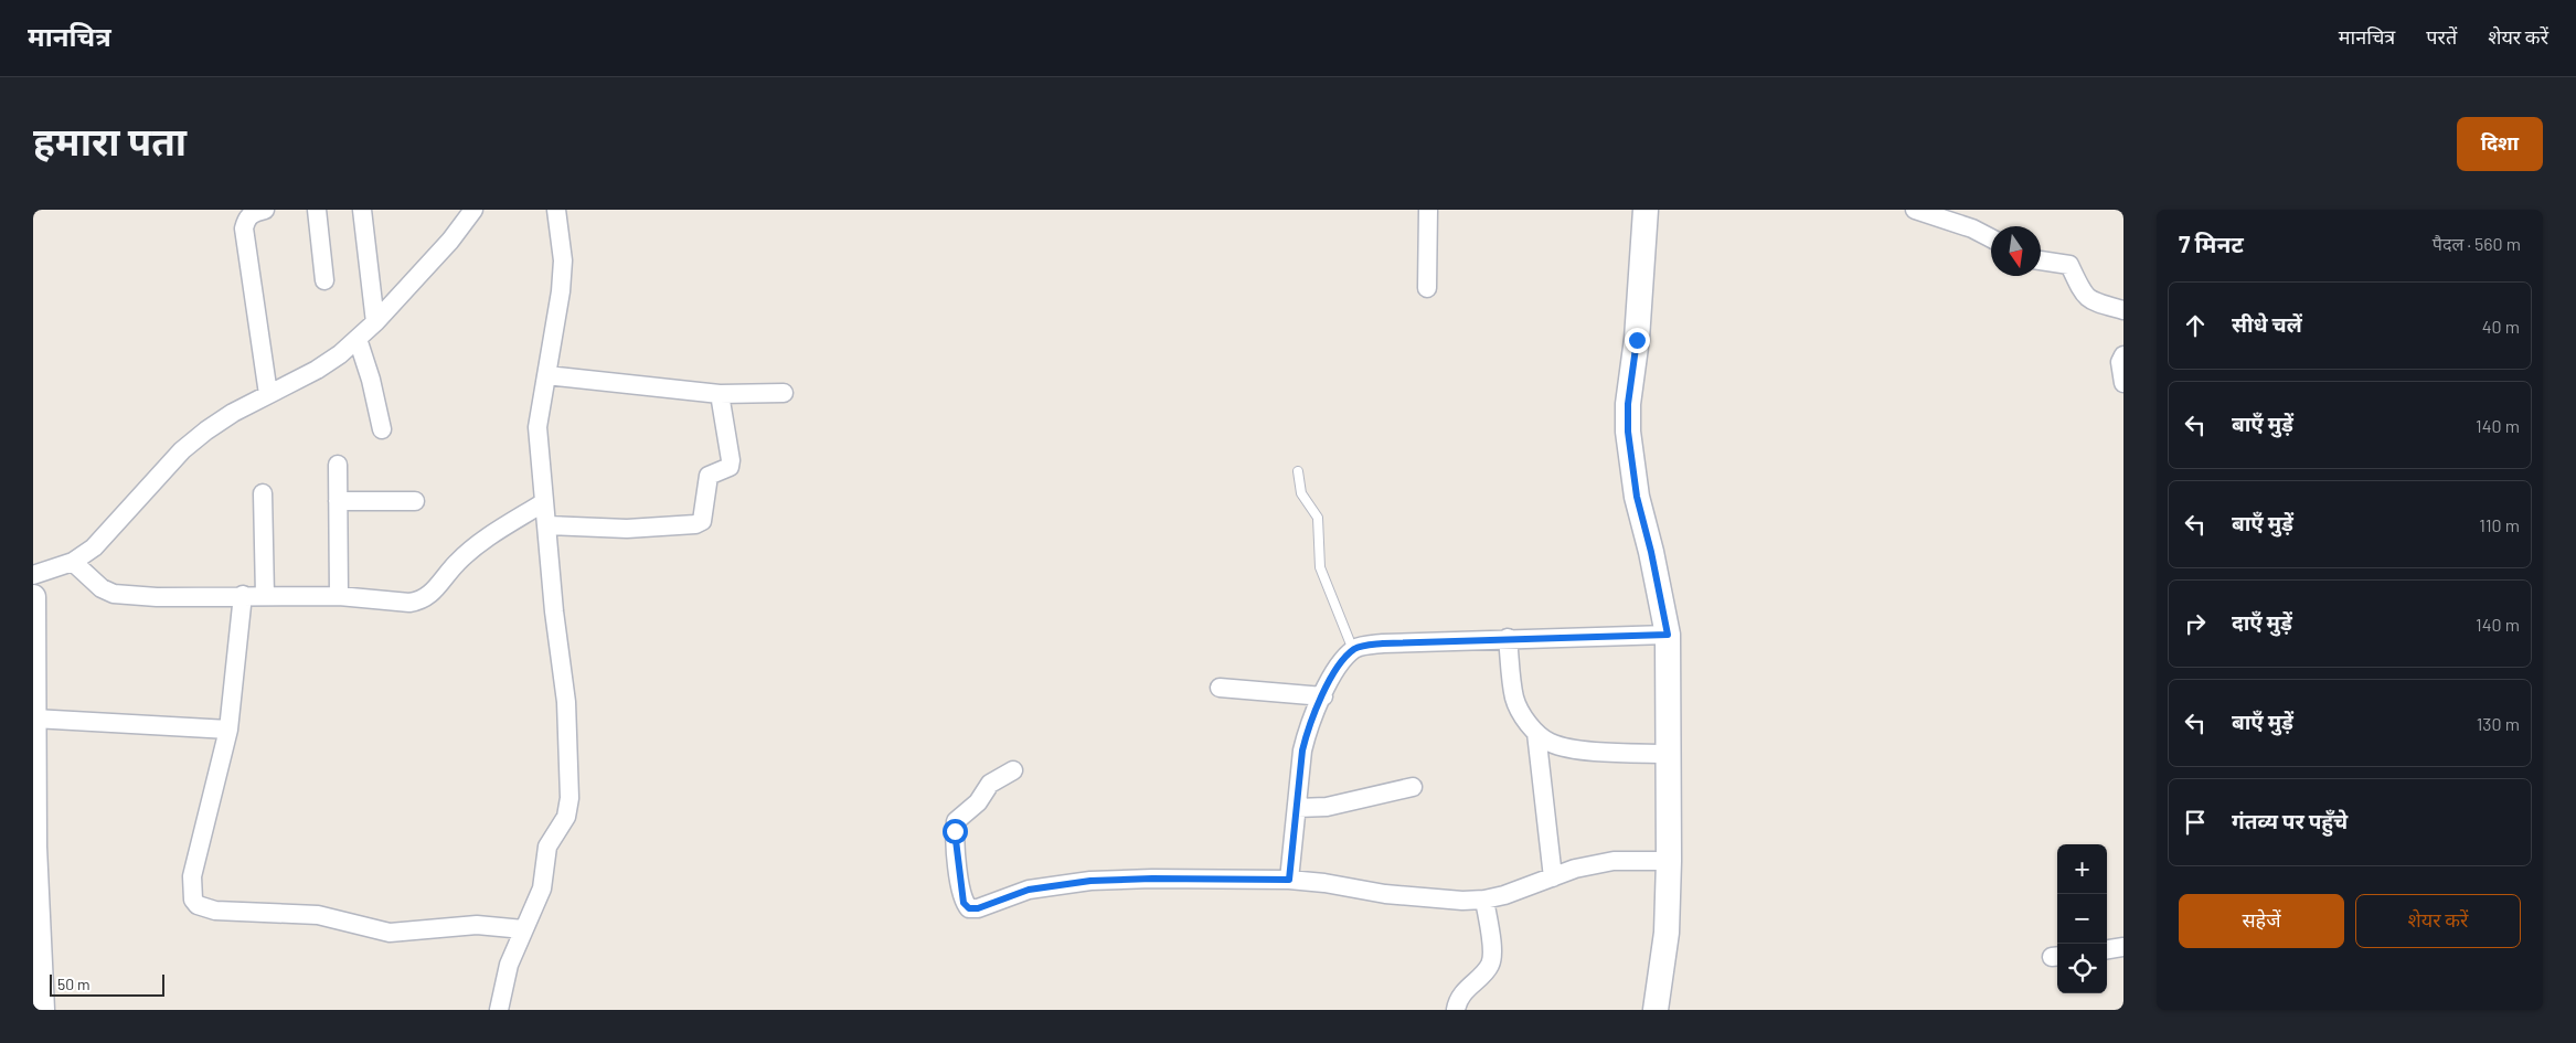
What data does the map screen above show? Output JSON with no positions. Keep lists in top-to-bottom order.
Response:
{
  "scale_bar": "50 m",
  "north": "bottom",
  "page": {
    "header": "मानचित्र",
    "nav": ["मानचित्र", "परतें", "शेयर करें"],
    "title": "हमारा पता",
    "buttons": [
      "दिशा",
      ["सहेजें", "शेयर करें"]
    ],
    "heading": ["7 मिनट", "पैदल · 560 m"],
    "list": [
      ["सीधे चलें", "40 m"],
      ["बाएँ मुड़ें", "140 m"],
      ["बाएँ मुड़ें", "110 m"],
      ["दाएँ मुड़ें", "140 m"],
      ["बाएँ मुड़ें", "130 m"],
      "गंतव्य पर पहुँचे"
    ],
    "map_buttons": ["+", "−"],
    "scale": "50 m"
  }
}
